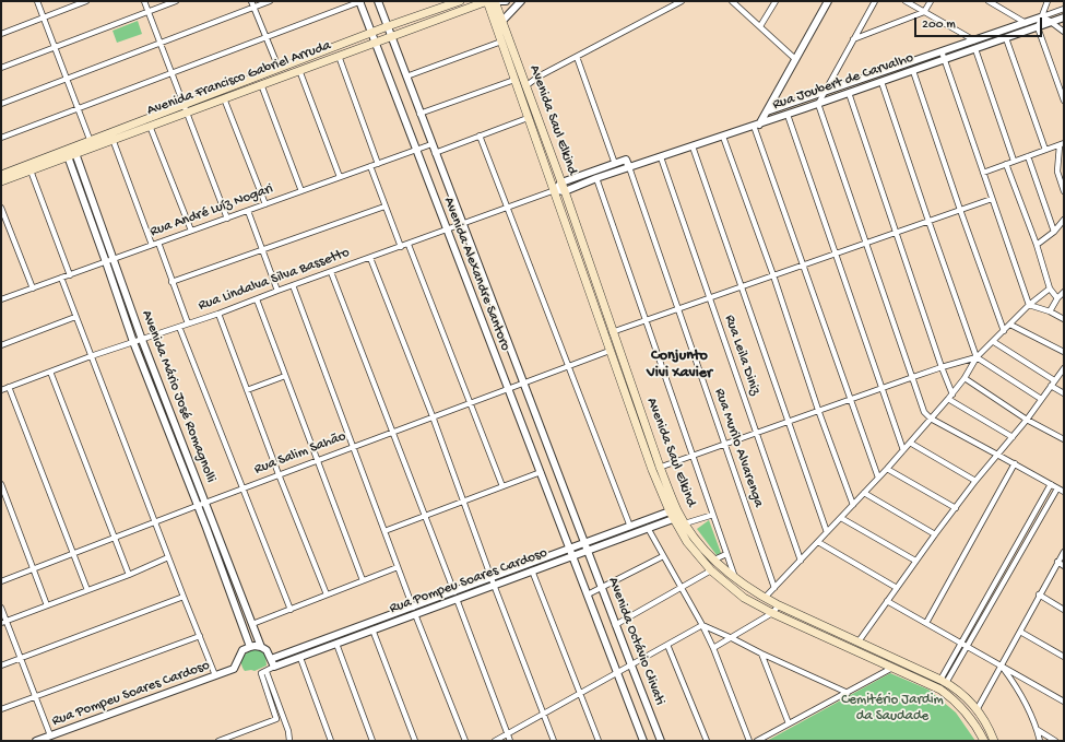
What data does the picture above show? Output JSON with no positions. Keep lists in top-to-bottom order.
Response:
{
  "streets": {
    "main road": ["Avenida Francisco Gabriel Arruda", "Avenida Saul Elkind"],
    "street": [
      "Rua Joubert de Carvalho",
      "Rua André Luíz Nogari",
      "Avenida Alexandre Santoro",
      "Rua Lindalva Silva Bassetto",
      "Rua Leila Diniz",
      "Avenida Mário José Romagnolli",
      "Rua Murilo Alvarenga",
      "Rua Salim Sahão",
      "Rua Pompeu Soares Cardoso",
      "Avenida Octávio Clivati"
    ]
  },
  "crossings": [
    ["Avenida Francisco Gabriel Arruda", "Avenida Saul Elkind"],
    ["Avenida Francisco Gabriel Arruda", "Avenida Alexandre Santoro"],
    ["Avenida Francisco Gabriel Arruda", "Avenida Mário José Romagnolli"],
    ["Rua Joubert de Carvalho", "Avenida Saul Elkind"],
    ["Rua Joubert de Carvalho", "Rua Leila Diniz"],
    ["Rua Joubert de Carvalho", "Rua Murilo Alvarenga"],
    ["Avenida Saul Elkind", "Rua Lindalva Silva Bassetto"],
    ["Avenida Saul Elkind", "Rua Salim Sahão"],
    ["Avenida Saul Elkind", "Rua Pompeu Soares Cardoso"],
    ["Rua André Luíz Nogari", "Avenida Alexandre Santoro"],
    ["Rua André Luíz Nogari", "Avenida Mário José Romagnolli"],
    ["Avenida Alexandre Santoro", "Rua Lindalva Silva Bassetto"],
    ["Avenida Alexandre Santoro", "Rua Salim Sahão"],
    ["Avenida Alexandre Santoro", "Rua Pompeu Soares Cardoso"],
    ["Avenida Alexandre Santoro", "Avenida Octávio Clivati"],
    ["Rua Lindalva Silva Bassetto", "Avenida Mário José Romagnolli"],
    ["Avenida Mário José Romagnolli", "Rua Salim Sahão"],
    ["Avenida Mário José Romagnolli", "Rua Pompeu Soares Cardoso"],
    ["Rua Pompeu Soares Cardoso", "Avenida Octávio Clivati"]
  ],
  "districts": ["Conjunto Vivi Xavier"],
  "parks": ["Cemitério Jardim da Saudade"],
  "scale_bar": "200 m"
}
